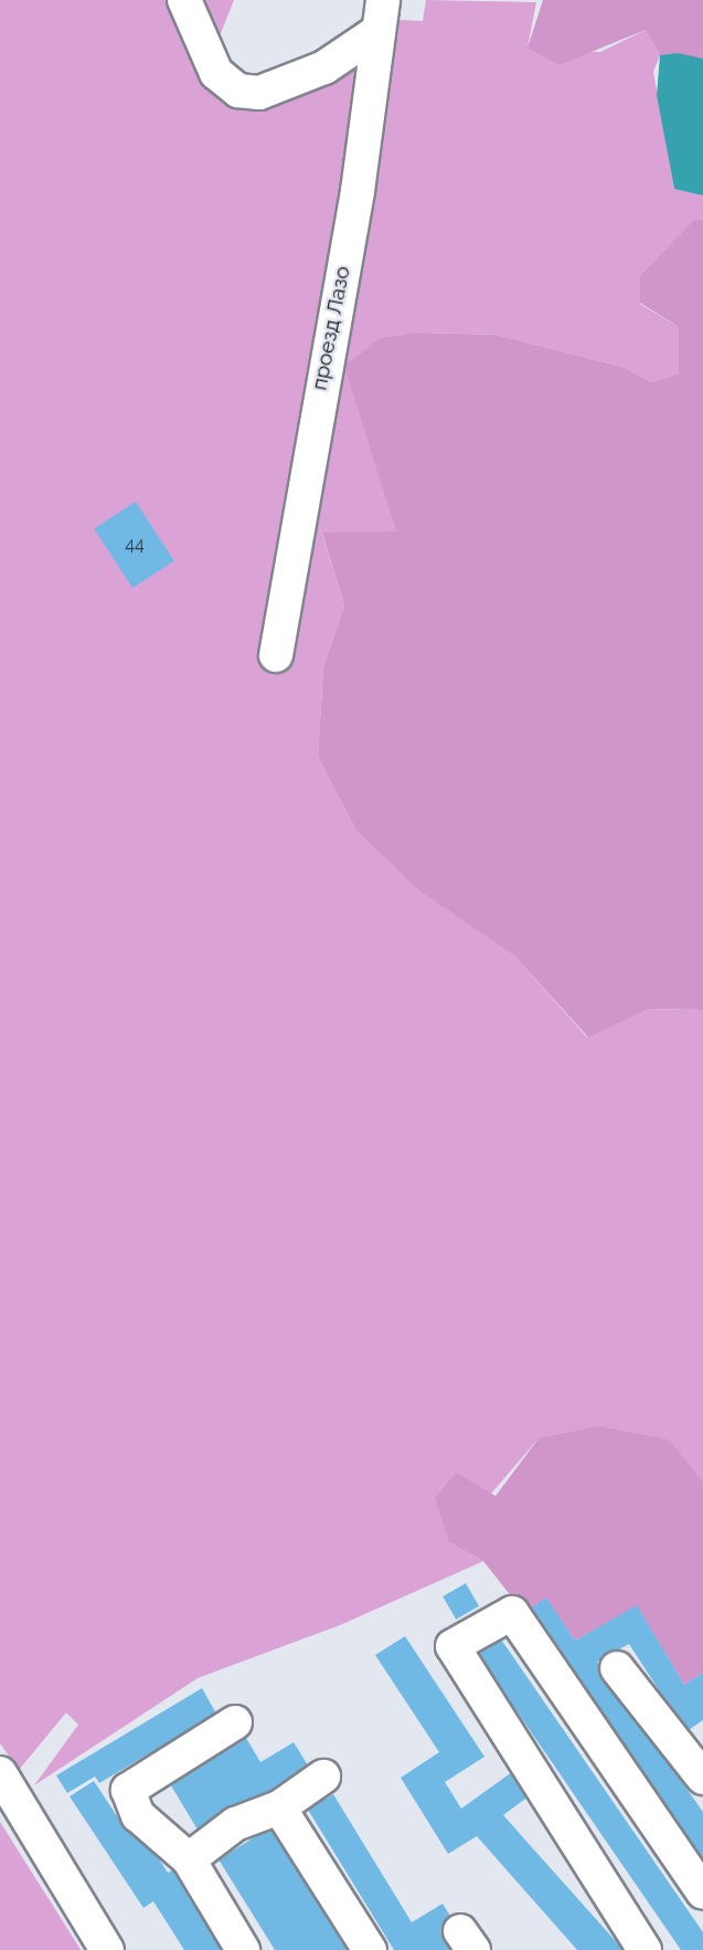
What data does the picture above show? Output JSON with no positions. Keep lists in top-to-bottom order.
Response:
{
  "streets": {
    "street": ["проезд Лазо"]
  },
  "house_numbers": ["44"]
}
